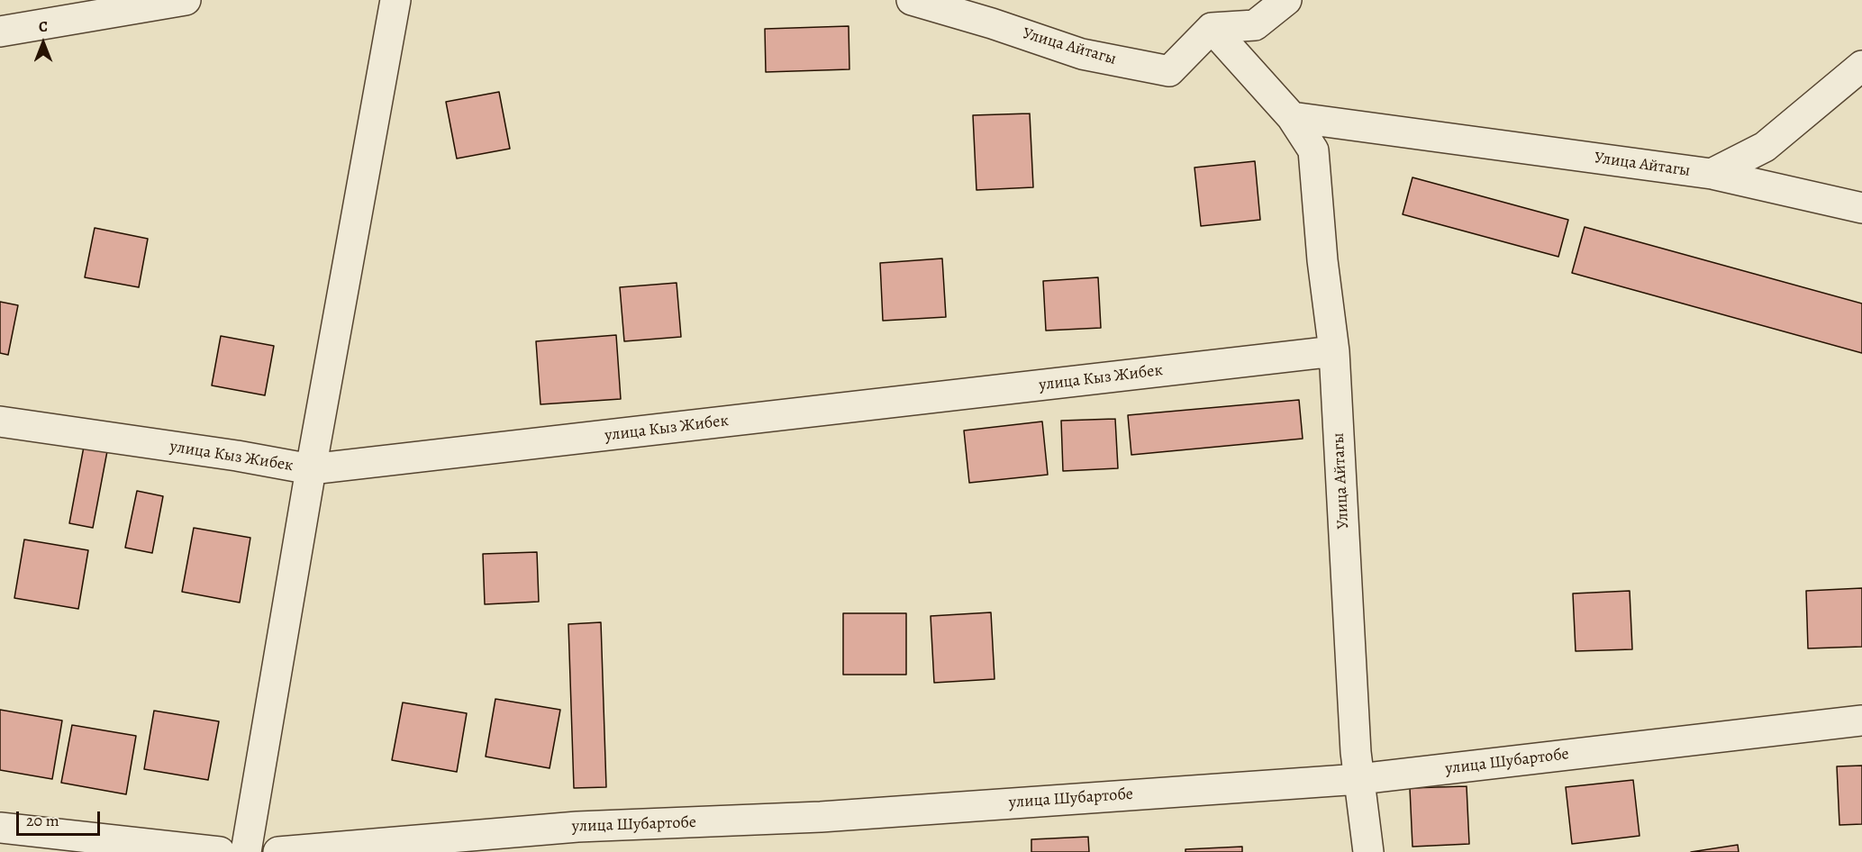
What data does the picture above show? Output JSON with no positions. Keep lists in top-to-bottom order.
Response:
{
  "streets": {
    "street": ["Улица Айтагы", "улица Кыз Жибек", "улица Шубартобе"]
  },
  "crossings": [
    ["Улица Айтагы", "улица Кыз Жибек"],
    ["Улица Айтагы", "улица Шубартобе"]
  ],
  "scale_bar": "20 m",
  "north": "top"
}
